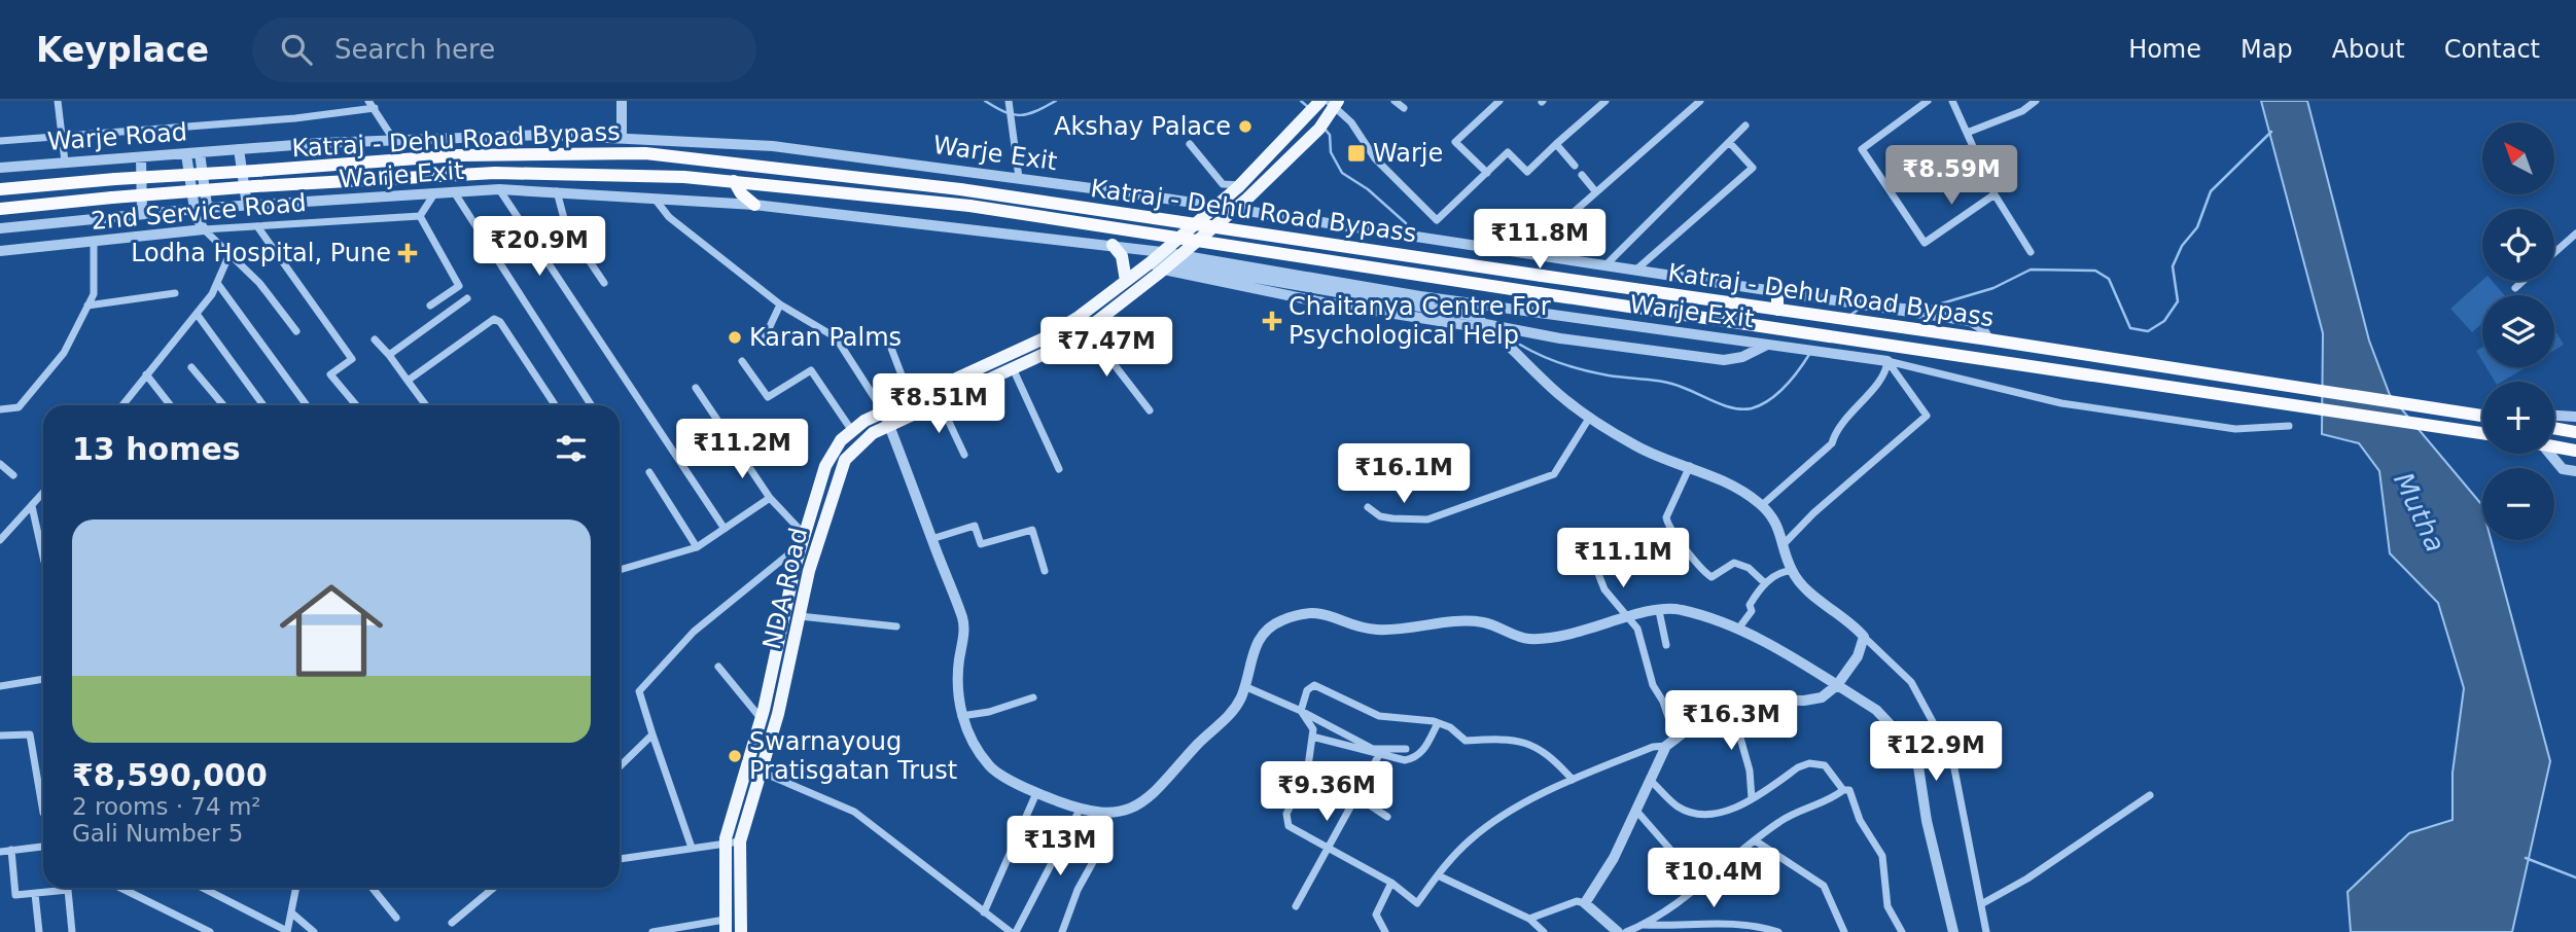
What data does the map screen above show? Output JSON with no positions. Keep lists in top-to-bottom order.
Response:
{
  "streets": {
    "highway": ["Katraj - Dehu Road Bypass"],
    "main road": ["NDA Road"],
    "street": ["Warje Road", "Warje Exit", "2nd Service Road"]
  },
  "crossings": [
    ["Warje Road", "Warje Exit"],
    ["Katraj - Dehu Road Bypass", "Warje Exit"],
    ["Warje Exit", "NDA Road"]
  ],
  "water": ["Mutha"],
  "places": {
    "other": ["Akshay Palace", "Karan Palms", "Swarnayoug Pratisgatan Trust"],
    "transit": ["Warje"],
    "health": ["Lodha Hospital, Pune", "Chaitanya Centre For Psychological Help"]
  },
  "north": "top left",
  "page": {
    "header": "Keyplace",
    "search": "Search here",
    "nav": [
      "Home",
      "Map",
      "About",
      "Contact"
    ],
    "map_buttons": ["+", "−"],
    "price": [
      "₹8.59M",
      "₹11.8M",
      "₹20.9M",
      "₹7.47M",
      "₹8.51M",
      "₹11.2M",
      "₹16.1M",
      "₹11.1M",
      "₹16.3M",
      "₹12.9M",
      "₹9.36M",
      "₹13M",
      "₹10.4M"
    ],
    "heading": "13 homes",
    "list": [
      {
        "name": "₹8,590,000",
        "note": "2 rooms · 74 m² · Gali Number 5"
      }
    ]
  }
}
